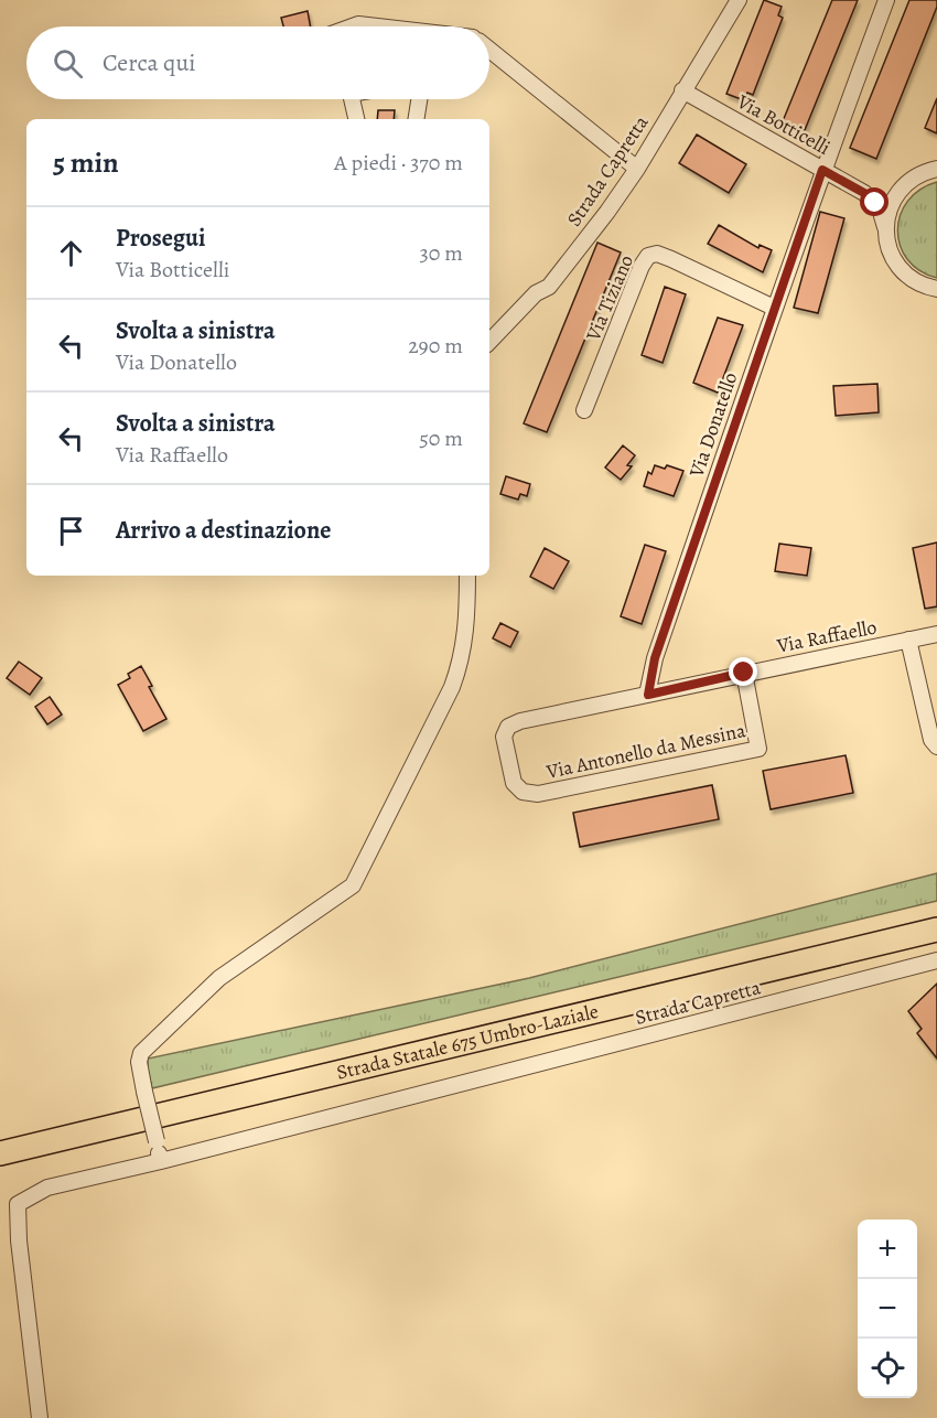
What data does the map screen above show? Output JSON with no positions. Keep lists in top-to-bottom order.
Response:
{
  "streets": {
    "highway": ["Strada Statale 675 Umbro-Laziale"],
    "street": [
      "Via Botticelli",
      "Strada Capretta",
      "Via Tiziano",
      "Via Donatello",
      "Via Raffaello",
      "Via Antonello da Messina"
    ]
  },
  "crossings": [
    ["Via Botticelli", "Strada Capretta"],
    ["Via Botticelli", "Via Donatello"],
    ["Via Tiziano", "Via Donatello"],
    ["Via Donatello", "Via Raffaello"],
    ["Via Donatello", "Via Antonello da Messina"],
    ["Via Raffaello", "Via Antonello da Messina"]
  ],
  "page": {
    "search": "Cerca qui",
    "heading": ["5 min", "A piedi · 370 m"],
    "list": [
      ["Prosegui", "Via Botticelli", "30 m"],
      ["Svolta a sinistra", "Via Donatello", "290 m"],
      ["Svolta a sinistra", "Via Raffaello", "50 m"],
      "Arrivo a destinazione"
    ],
    "map_buttons": ["+", "−"]
  }
}
